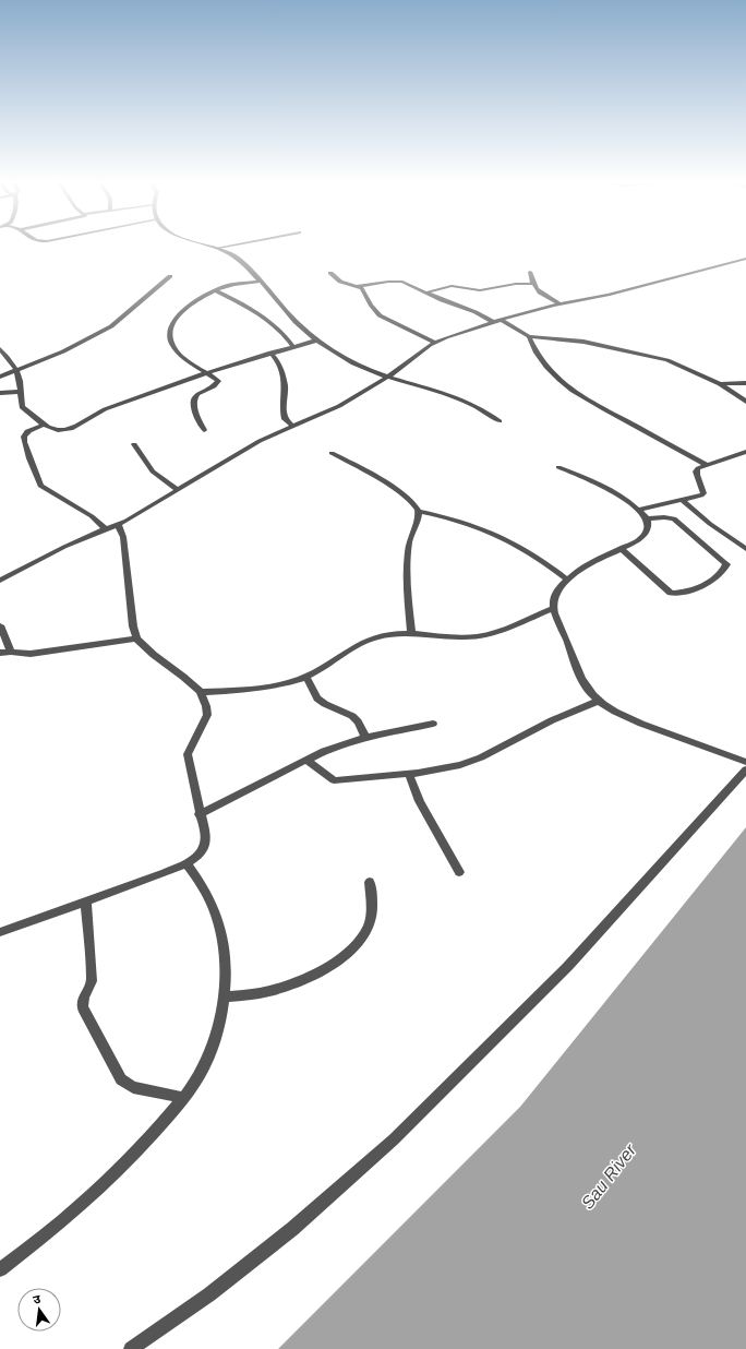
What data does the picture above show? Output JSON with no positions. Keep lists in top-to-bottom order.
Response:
{
  "water": ["Sau River"],
  "north": "top"
}
